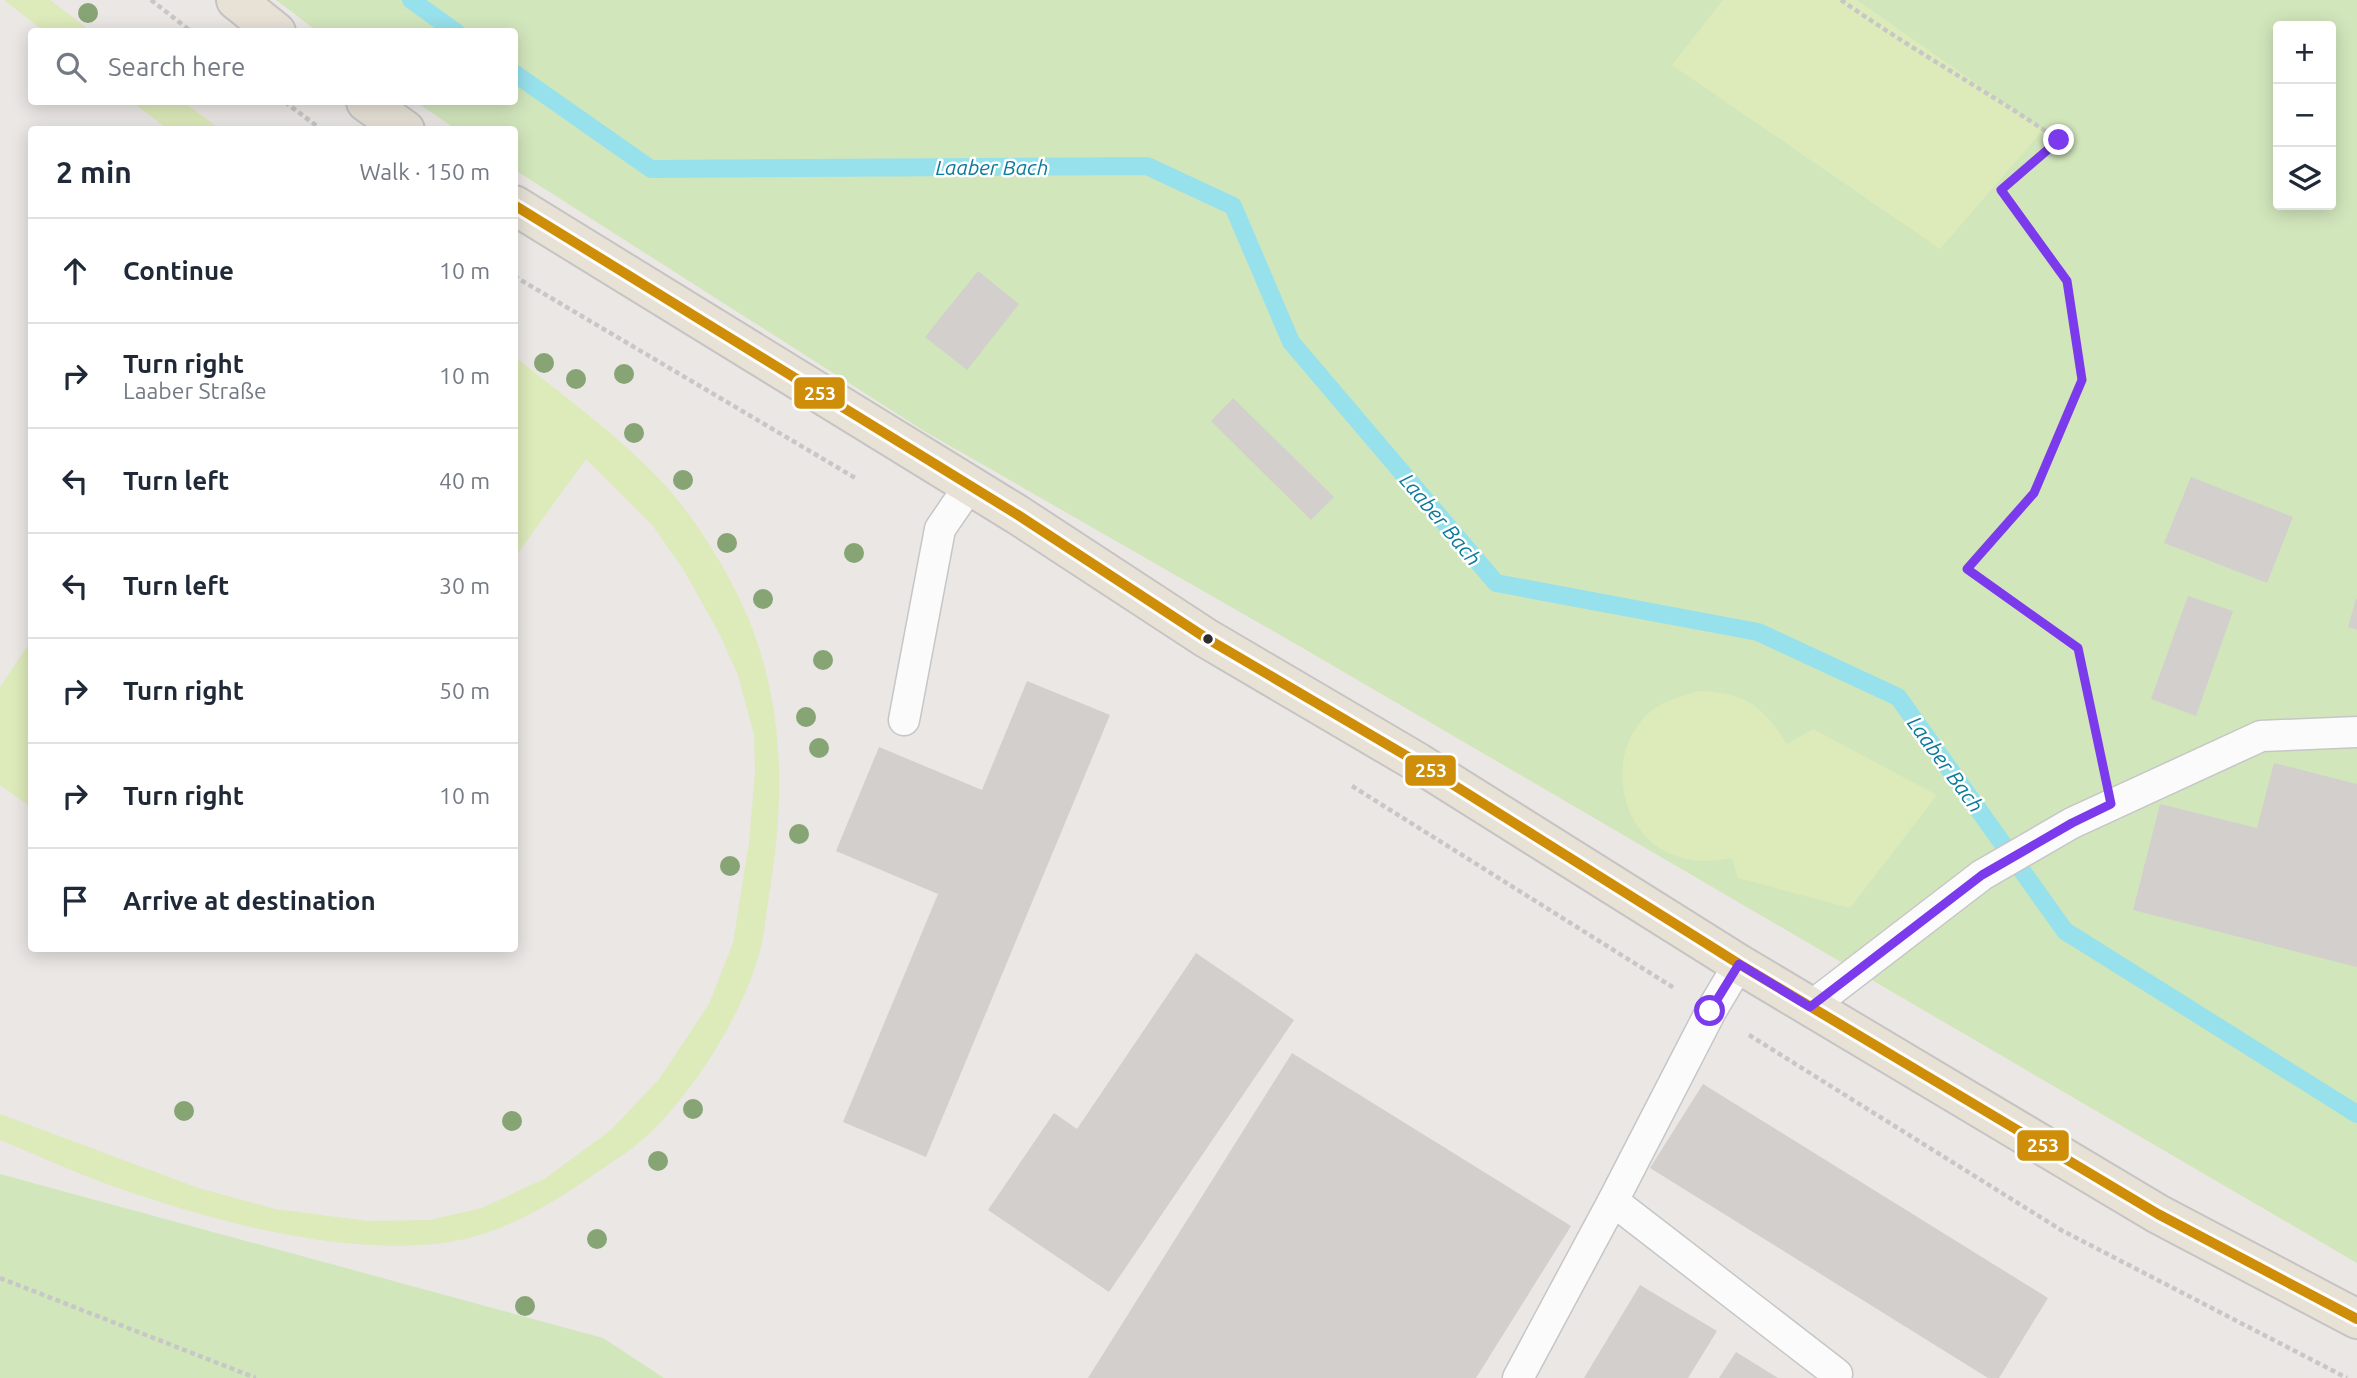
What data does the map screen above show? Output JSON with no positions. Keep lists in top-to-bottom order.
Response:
{
  "water": ["Laaber Bach"],
  "lines": ["transit line 253"],
  "page": {
    "map_buttons": ["+", "−"],
    "search": "Search here",
    "heading": ["2 min", "Walk · 150 m"],
    "list": [
      ["Continue", "10 m"],
      ["Turn right", "Laaber Straße", "10 m"],
      ["Turn left", "40 m"],
      ["Turn left", "30 m"],
      ["Turn right", "50 m"],
      ["Turn right", "10 m"],
      "Arrive at destination"
    ]
  }
}
